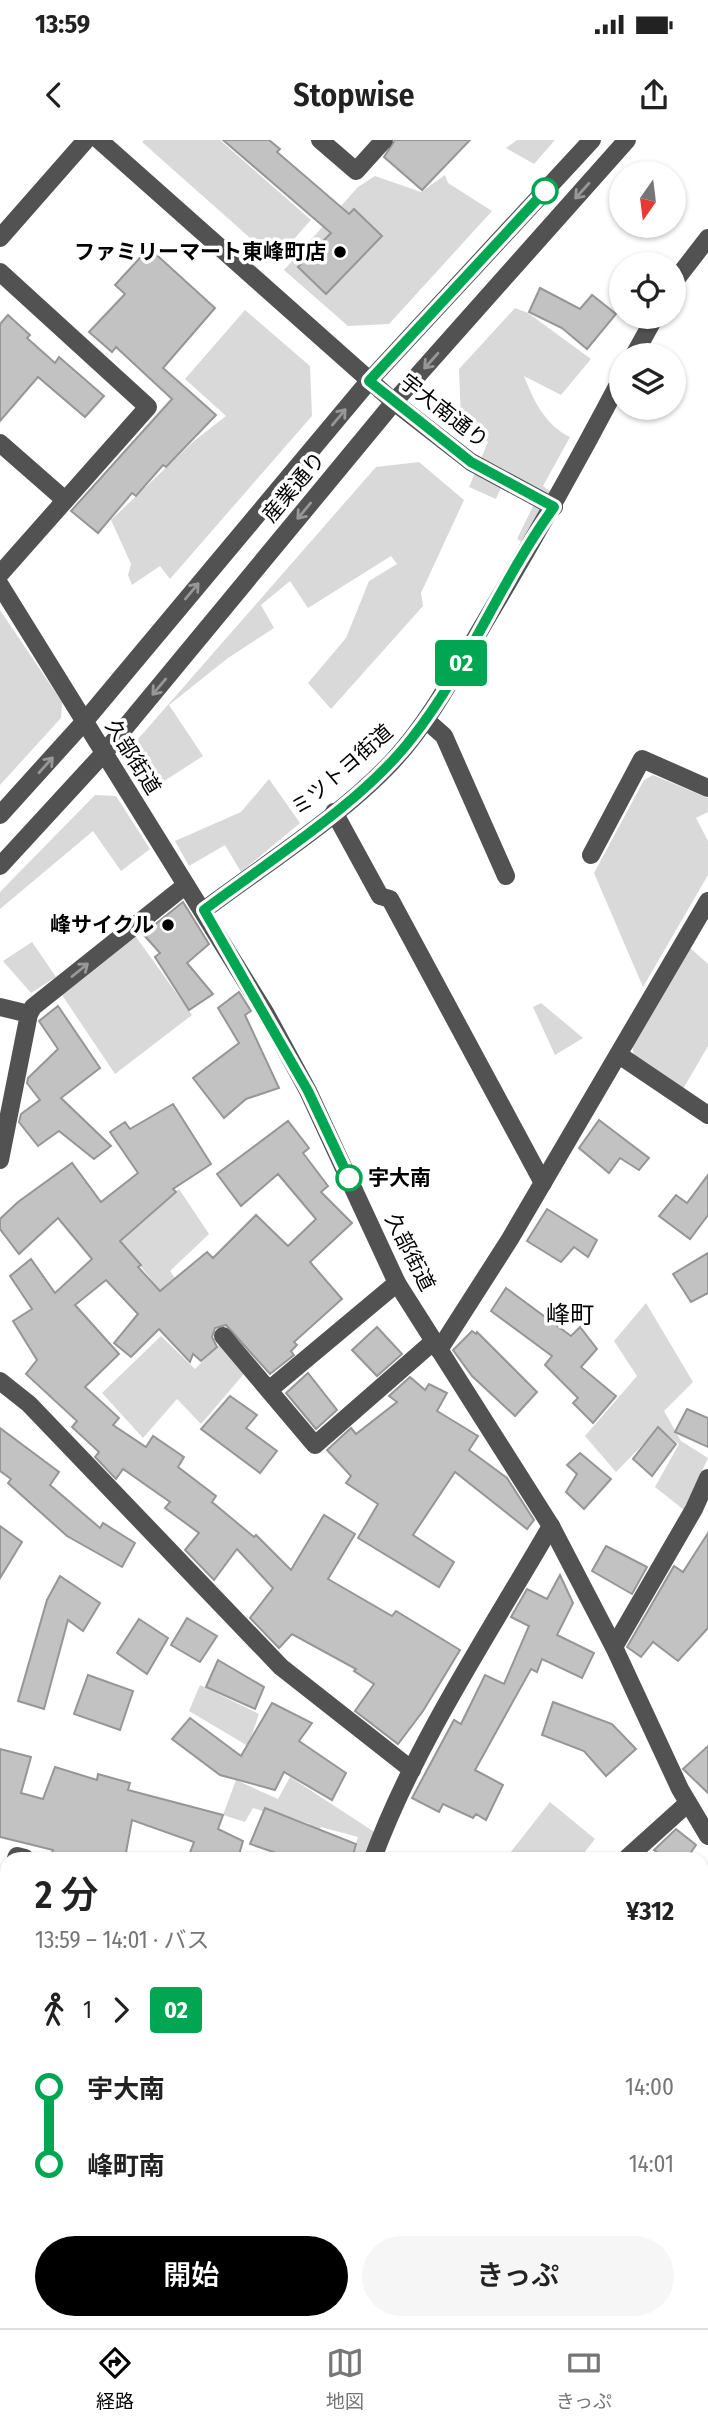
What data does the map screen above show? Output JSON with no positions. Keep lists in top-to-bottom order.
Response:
{
  "streets": {
    "street": [
      "宇大南通り",
      "産業通り",
      "久部街道",
      "ミツトヨ街道"
    ]
  },
  "crossings": [
    ["宇大南通り", "産業通り"],
    ["宇大南通り", "ミツトヨ街道"],
    ["産業通り", "久部街道"],
    ["久部街道", "ミツトヨ街道"]
  ],
  "districts": ["峰町"],
  "places": ["ファミリーマート東峰町店", "峰サイクル", "宇大南"],
  "lines": ["bus line 02"],
  "north": "bottom",
  "page": {
    "status": "13:59",
    "header": "Stopwise",
    "on_map": "02",
    "heading": ["2 分", "13:59 – 14:01 · バス", "¥312"],
    "legs": ["1", "02"],
    "list": [
      {
        "name": "宇大南",
        "value": "14:00"
      },
      {
        "name": "峰町南",
        "value": "14:01"
      }
    ],
    "buttons": ["開始", "きっぷ"],
    "tabs": ["経路", "地図", "きっぷ"]
  }
}
